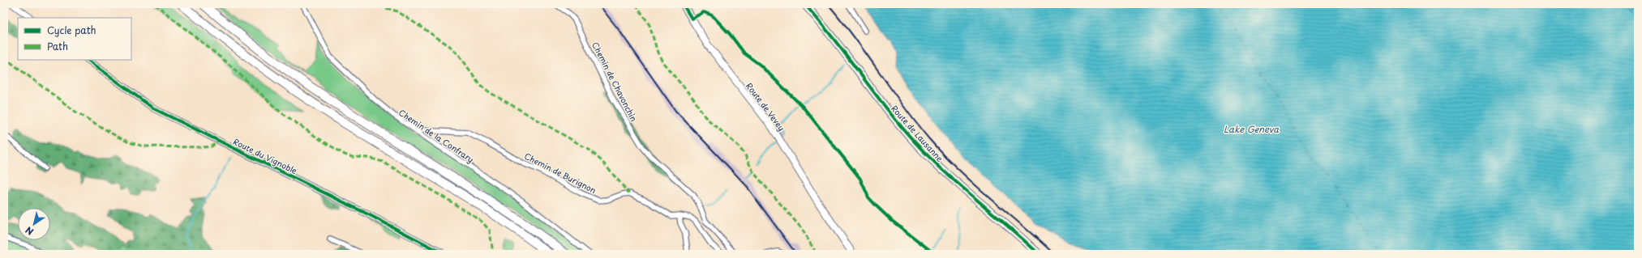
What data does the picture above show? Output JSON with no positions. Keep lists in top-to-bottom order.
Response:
{
  "streets": {
    "main road": ["Route de Vevey", "Route de Lausanne"],
    "street": [
      "Chemin de Chavonchin",
      "Chemin de la Confrary",
      "Route du Vignoble",
      "Chemin de Burignon"
    ]
  },
  "crossings": [
    ["Chemin de la Confrary", "Chemin de Burignon"]
  ],
  "water": ["Lake Geneva"],
  "legend": ["Cycle path", "Path"],
  "north": "bottom left"
}
